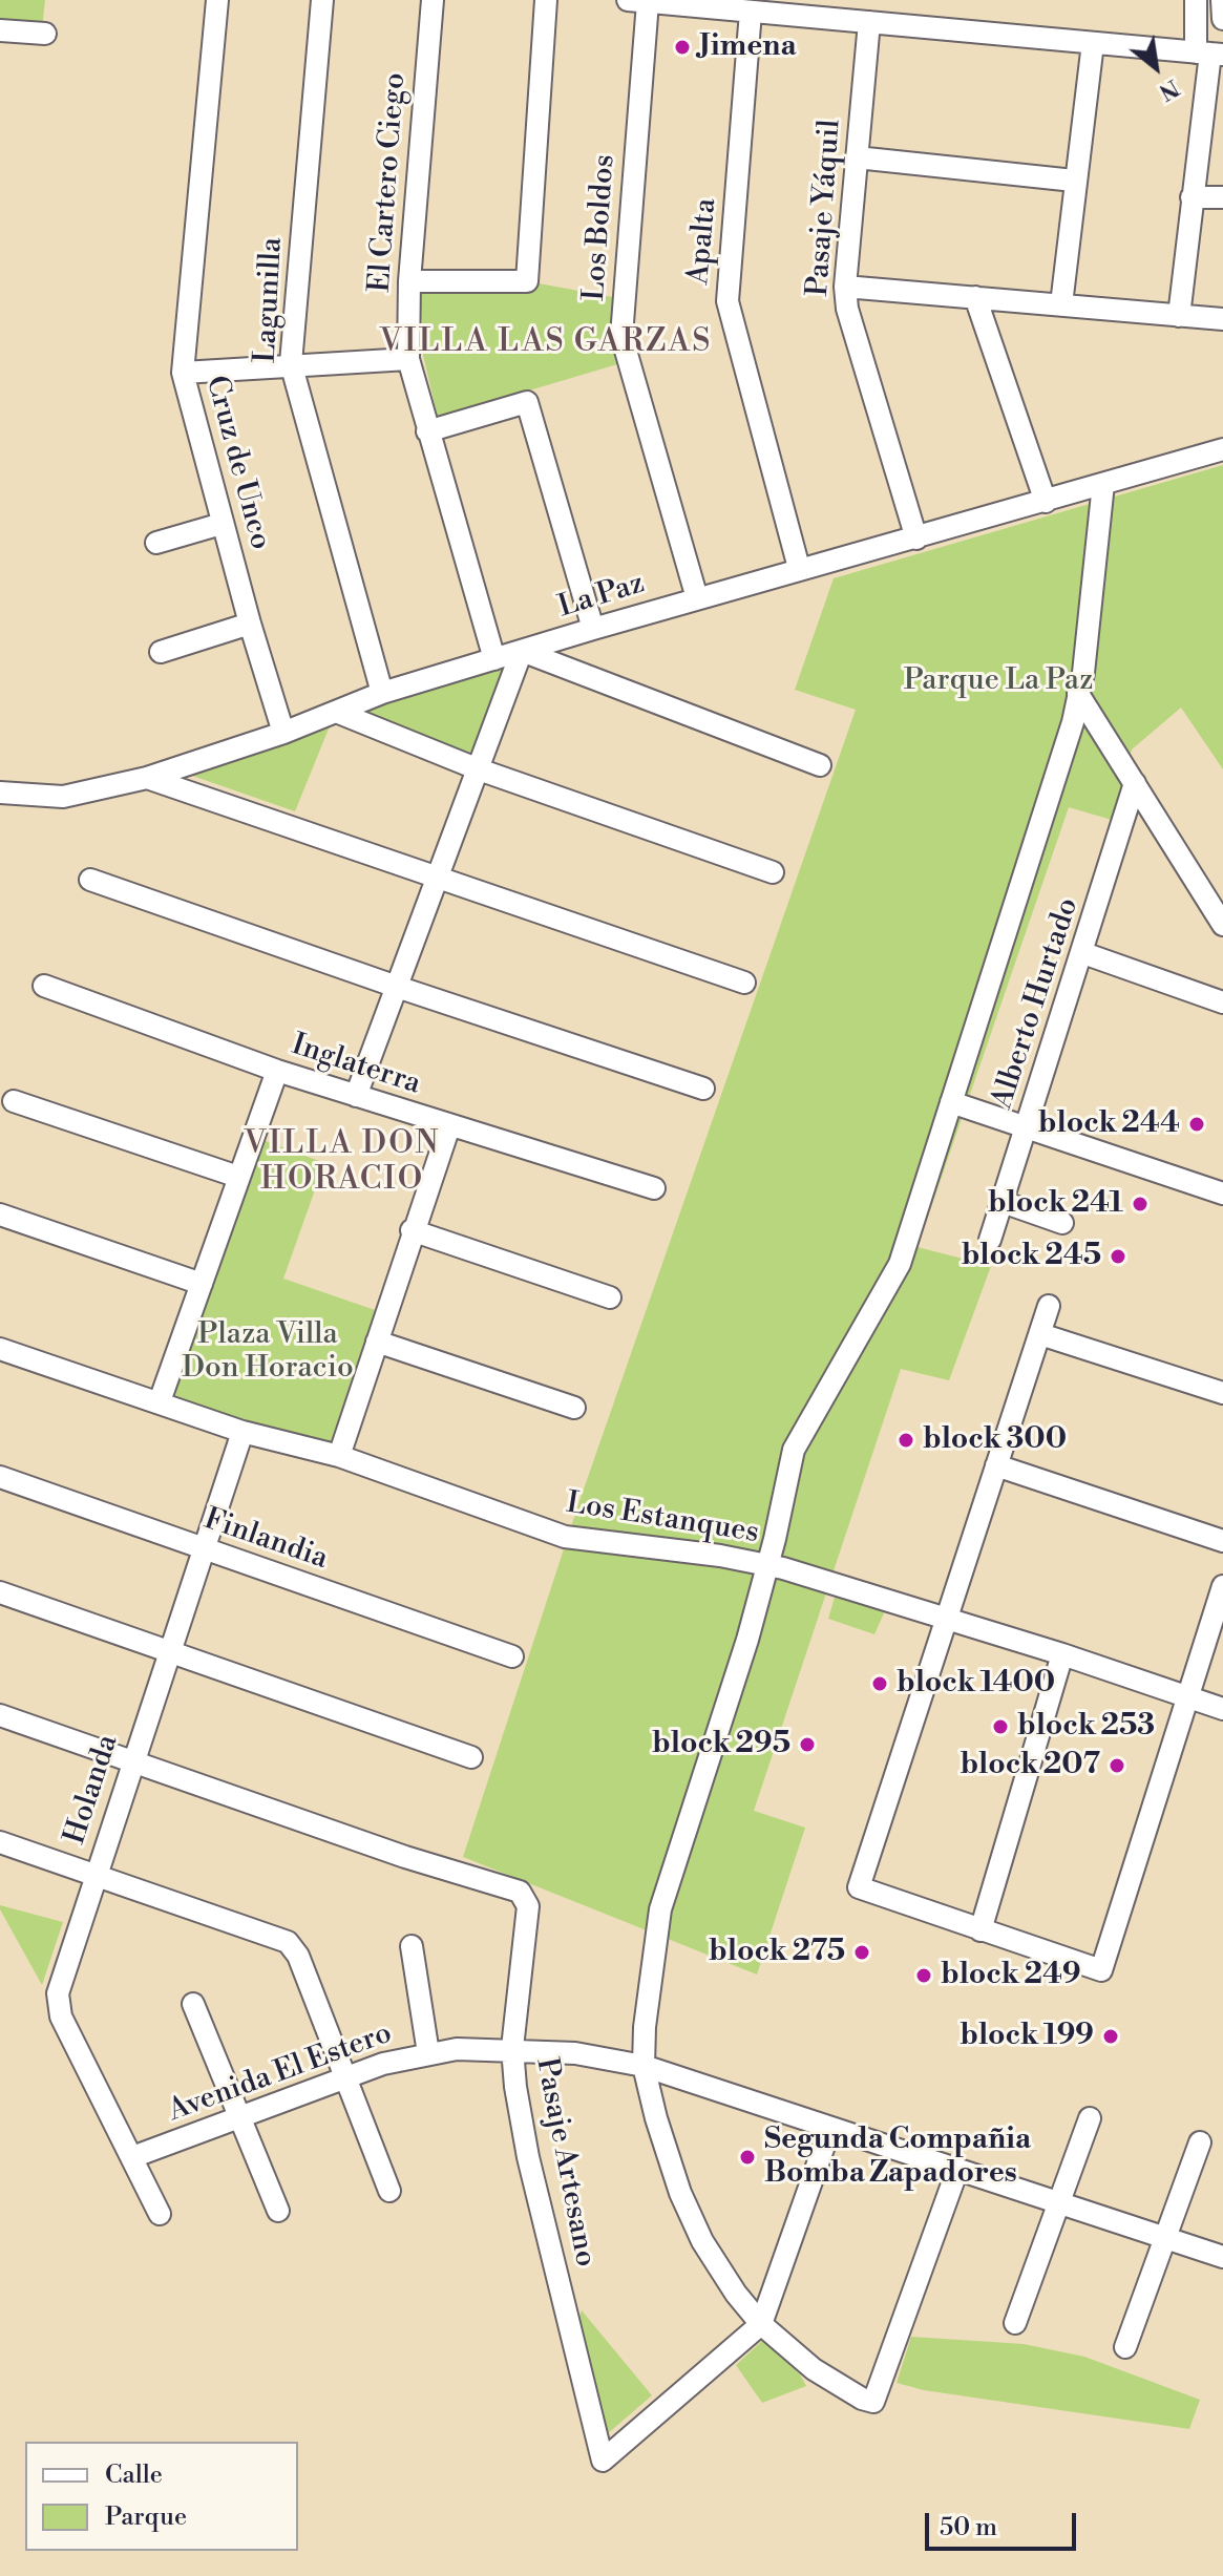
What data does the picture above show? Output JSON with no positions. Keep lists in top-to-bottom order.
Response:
{
  "streets": {
    "street": [
      "El Cartero Ciego",
      "Pasaje Yáquil",
      "Los Boldos",
      "Apalta",
      "Lagunilla",
      "Cruz de Unco",
      "La Paz",
      "Alberto Hurtado",
      "Inglaterra",
      "Los Estanques",
      "Finlandia",
      "Holanda",
      "Avenida El Estero",
      "Pasaje Artesano"
    ]
  },
  "crossings": [
    ["El Cartero Ciego", "La Paz"],
    ["Pasaje Yáquil", "La Paz"],
    ["Los Boldos", "La Paz"],
    ["Apalta", "La Paz"],
    ["Lagunilla", "La Paz"],
    ["Cruz de Unco", "La Paz"],
    ["Los Estanques", "Holanda"],
    ["Finlandia", "Holanda"],
    ["Holanda", "Avenida El Estero"],
    ["Holanda", "Pasaje Artesano"],
    ["Avenida El Estero", "Pasaje Artesano"]
  ],
  "districts": ["VILLA LAS GARZAS", "VILLA DON HORACIO"],
  "parks": ["Parque La Paz", "Plaza Villa Don Horacio"],
  "places": [
    "Jimena",
    "block 244",
    "block 241",
    "block 245",
    "block 300",
    "block 1400",
    "block 253",
    "block 295",
    "block 207",
    "block 275",
    "block 249",
    "block 199",
    "Segunda Compañia Bomba Zapadores"
  ],
  "legend": ["Calle", "Parque"],
  "scale_bar": "50 m",
  "north": "bottom right"
}
